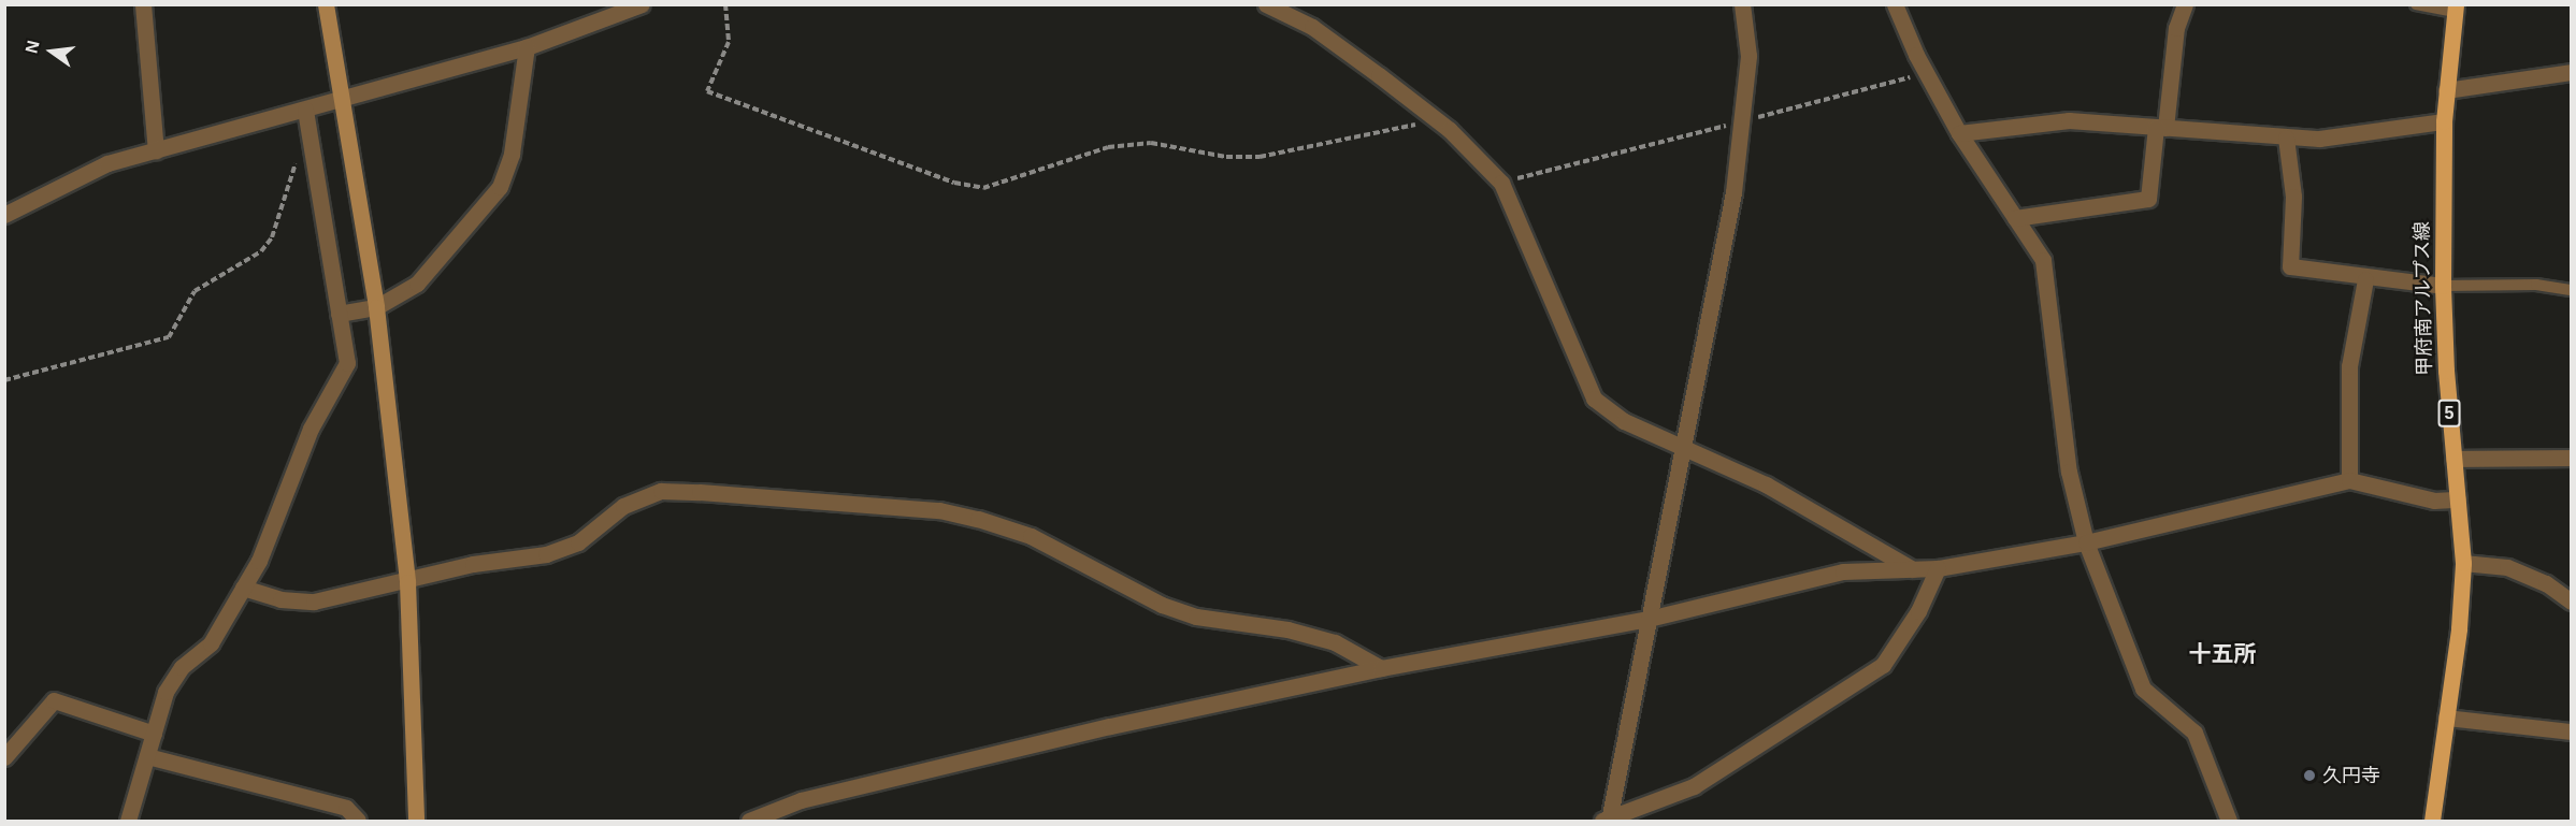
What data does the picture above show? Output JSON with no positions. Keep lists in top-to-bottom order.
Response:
{
  "streets": {
    "main road": ["甲府南アルプス線", "5"]
  },
  "districts": ["十五所"],
  "places": ["久円寺"],
  "north": "left"
}
